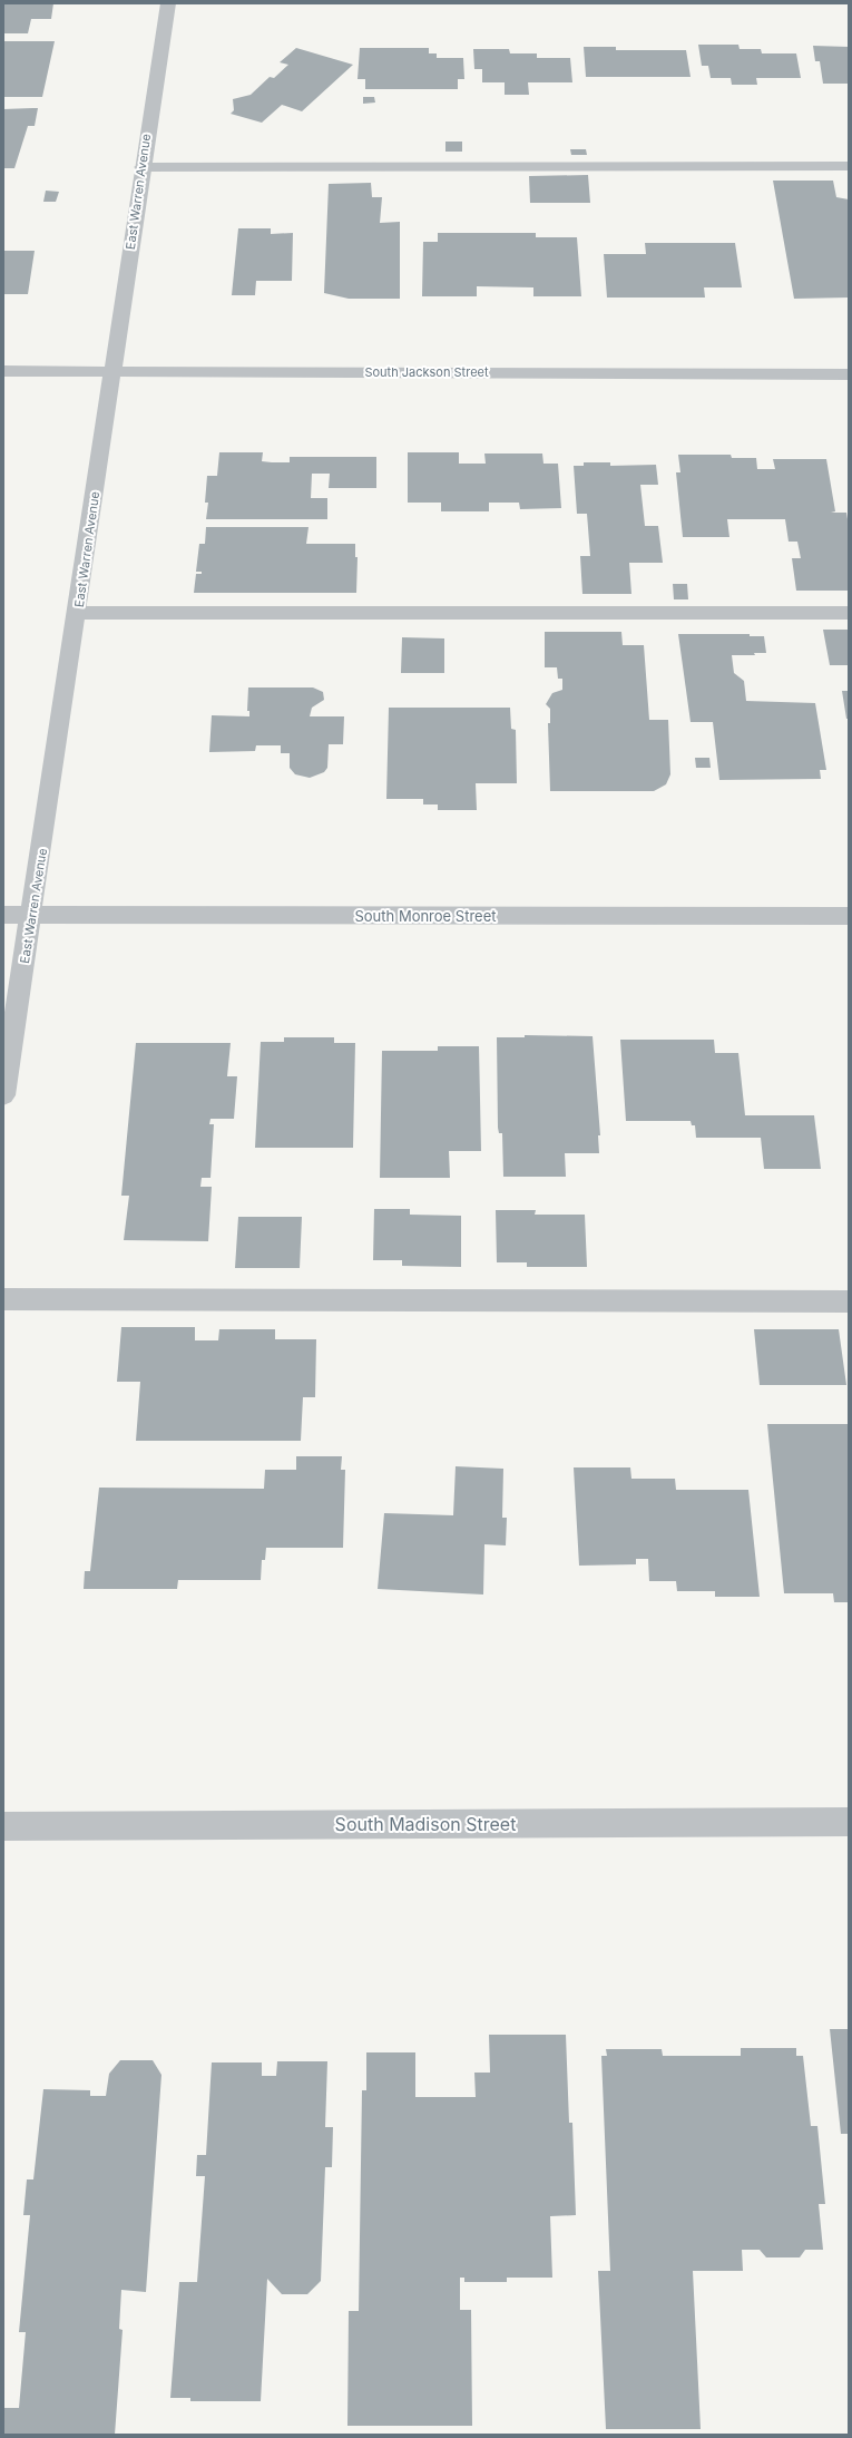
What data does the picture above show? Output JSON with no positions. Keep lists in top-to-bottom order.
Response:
{
  "streets": {
    "street": [
      "East Warren Avenue",
      "South Jackson Street",
      "South Monroe Street",
      "South Madison Street"
    ]
  },
  "crossings": [
    ["East Warren Avenue", "South Jackson Street"],
    ["East Warren Avenue", "South Monroe Street"]
  ]
}
